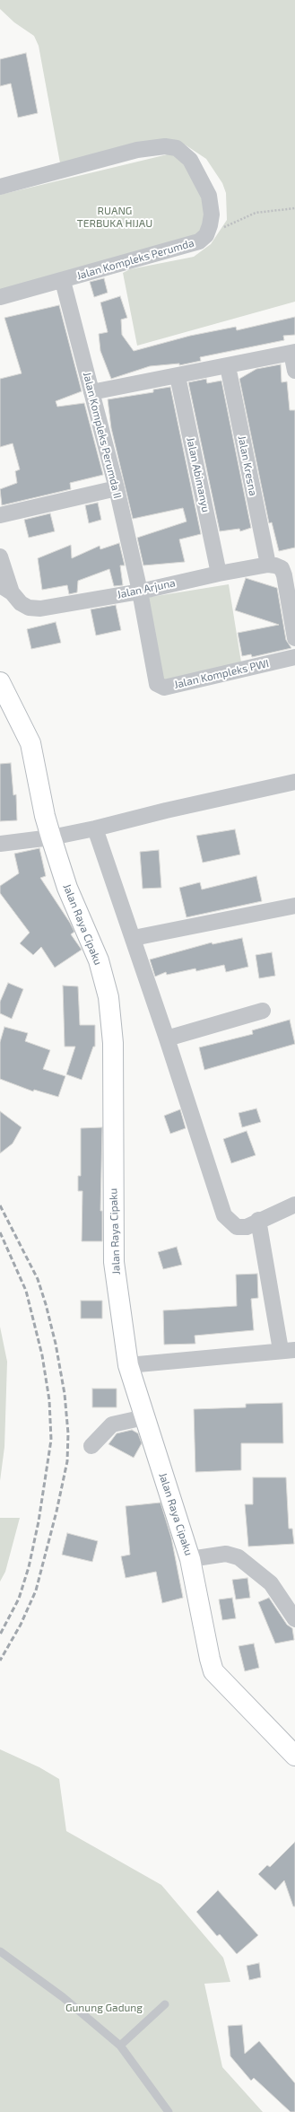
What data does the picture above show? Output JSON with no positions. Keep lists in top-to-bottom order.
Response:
{
  "streets": {
    "street": [
      "Jalan Kompleks Perumda",
      "Jalan Kompleks Perumda II",
      "Jalan Kresna",
      "Jalan Abimanyu",
      "Jalan Arjuna",
      "Jalan Kompleks PWI",
      "Jalan Raya Cipaku"
    ]
  },
  "crossings": [
    ["Jalan Kompleks Perumda", "Jalan Kompleks Perumda II"],
    ["Jalan Kompleks Perumda II", "Jalan Arjuna"],
    ["Jalan Kompleks Perumda II", "Jalan Kompleks PWI"],
    ["Jalan Kresna", "Jalan Arjuna"],
    ["Jalan Abimanyu", "Jalan Arjuna"],
    ["Jalan Arjuna", "Jalan Kompleks PWI"]
  ],
  "parks": ["RUANG TERBUKA HIJAU", "Gunung Gadung"]
}
